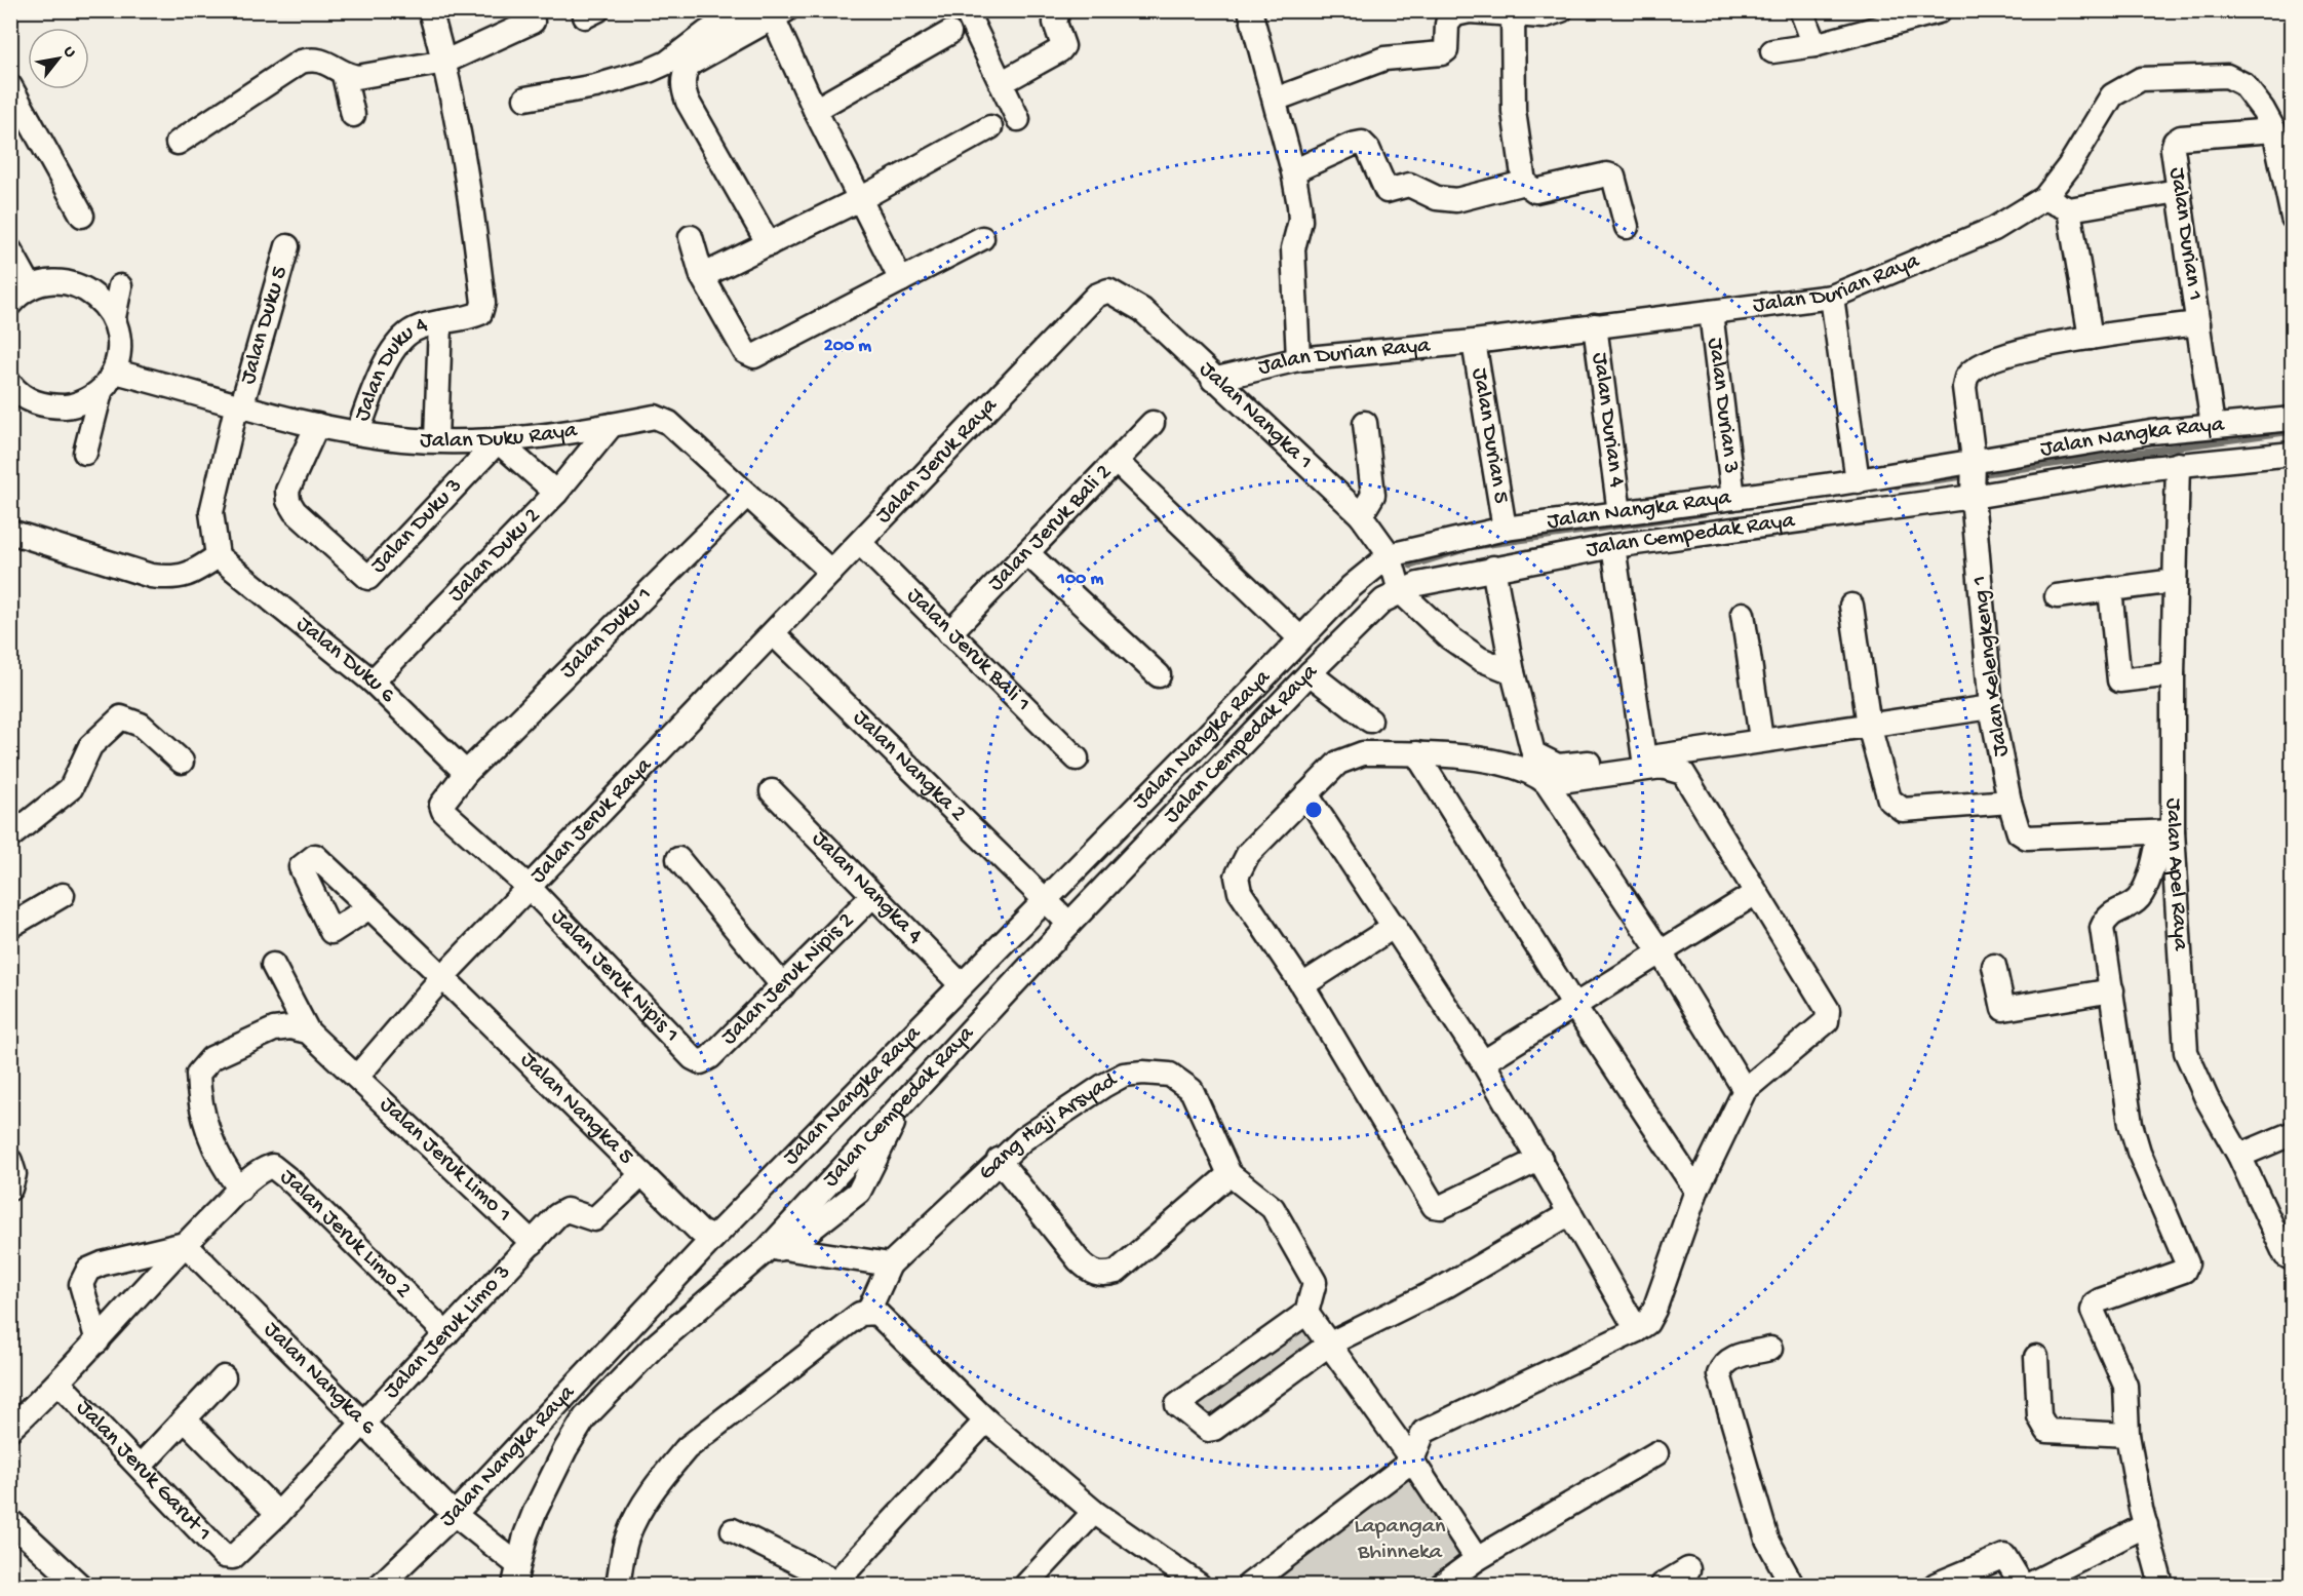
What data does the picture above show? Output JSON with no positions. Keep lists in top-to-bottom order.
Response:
{
  "streets": {
    "street": [
      "Jalan Durian 1",
      "Jalan Durian Raya",
      "Jalan Duku 5",
      "Jalan Duku 4",
      "Jalan Durian 3",
      "Jalan Nangka 1",
      "Jalan Durian 4",
      "Jalan Duku Raya",
      "Jalan Durian 5",
      "Jalan Nangka Raya",
      "Jalan Jeruk Raya",
      "Jalan Duku 3",
      "Jalan Jeruk Bali 2",
      "Jalan Cempedak Raya",
      "Jalan Duku 2",
      "Jalan Duku 1",
      "Jalan Jeruk Bali 1",
      "Jalan Duku 6",
      "Jalan Kelengkeng 1",
      "Jalan Nangka 2",
      "Jalan Apel Raya",
      "Jalan Nangka 4",
      "Jalan Jeruk Nipis 1",
      "Jalan Jeruk Nipis 2",
      "Jalan Nangka 5",
      "Gang Haji Arsyad",
      "Jalan Jeruk Limo 1",
      "Jalan Jeruk Limo 2",
      "Jalan Jeruk Limo 3",
      "Jalan Nangka 6",
      "Jalan Jeruk Garut 1"
    ]
  },
  "crossings": [
    ["Jalan Durian 1", "Jalan Durian Raya"],
    ["Jalan Durian 1", "Jalan Nangka Raya"],
    ["Jalan Durian Raya", "Jalan Durian 3"],
    ["Jalan Durian Raya", "Jalan Nangka 1"],
    ["Jalan Durian Raya", "Jalan Durian 4"],
    ["Jalan Durian Raya", "Jalan Durian 5"],
    ["Jalan Duku 5", "Jalan Duku Raya"],
    ["Jalan Duku 4", "Jalan Duku Raya"],
    ["Jalan Durian 3", "Jalan Nangka Raya"],
    ["Jalan Nangka 1", "Jalan Nangka Raya"],
    ["Jalan Nangka 1", "Jalan Jeruk Raya"],
    ["Jalan Nangka 1", "Jalan Cempedak Raya"],
    ["Jalan Durian 4", "Jalan Nangka Raya"],
    ["Jalan Duku Raya", "Jalan Jeruk Raya"],
    ["Jalan Duku Raya", "Jalan Duku 3"],
    ["Jalan Duku Raya", "Jalan Duku 2"],
    ["Jalan Duku Raya", "Jalan Duku 1"],
    ["Jalan Durian 5", "Jalan Nangka Raya"],
    ["Jalan Nangka Raya", "Jalan Kelengkeng 1"],
    ["Jalan Nangka Raya", "Jalan Nangka 2"],
    ["Jalan Nangka Raya", "Jalan Nangka 4"],
    ["Jalan Nangka Raya", "Jalan Nangka 5"],
    ["Jalan Nangka Raya", "Jalan Nangka 6"],
    ["Jalan Jeruk Raya", "Jalan Duku 1"],
    ["Jalan Jeruk Raya", "Jalan Jeruk Bali 1"],
    ["Jalan Jeruk Raya", "Jalan Nangka 2"],
    ["Jalan Jeruk Raya", "Jalan Jeruk Nipis 1"],
    ["Jalan Jeruk Raya", "Jalan Nangka 5"],
    ["Jalan Jeruk Raya", "Jalan Jeruk Limo 1"],
    ["Jalan Jeruk Bali 2", "Jalan Jeruk Bali 1"],
    ["Jalan Cempedak Raya", "Jalan Kelengkeng 1"],
    ["Jalan Cempedak Raya", "Jalan Nangka 2"],
    ["Jalan Cempedak Raya", "Jalan Apel Raya"],
    ["Jalan Cempedak Raya", "Jalan Nangka 6"],
    ["Jalan Duku 2", "Jalan Duku 6"],
    ["Jalan Duku 1", "Jalan Duku 6"],
    ["Jalan Duku 1", "Jalan Jeruk Nipis 1"],
    ["Jalan Kelengkeng 1", "Jalan Apel Raya"],
    ["Jalan Nangka 4", "Jalan Jeruk Nipis 2"],
    ["Jalan Jeruk Nipis 1", "Jalan Jeruk Nipis 2"],
    ["Jalan Nangka 5", "Jalan Jeruk Limo 3"],
    ["Jalan Jeruk Limo 1", "Jalan Jeruk Limo 3"],
    ["Jalan Jeruk Limo 2", "Jalan Jeruk Limo 3"],
    ["Jalan Jeruk Limo 3", "Jalan Nangka 6"],
    ["Jalan Jeruk Limo 3", "Jalan Jeruk Garut 1"]
  ],
  "parks": ["Lapangan Bhinneka"],
  "north": "top right",
  "rings": ["200 m", "100 m"]
}
